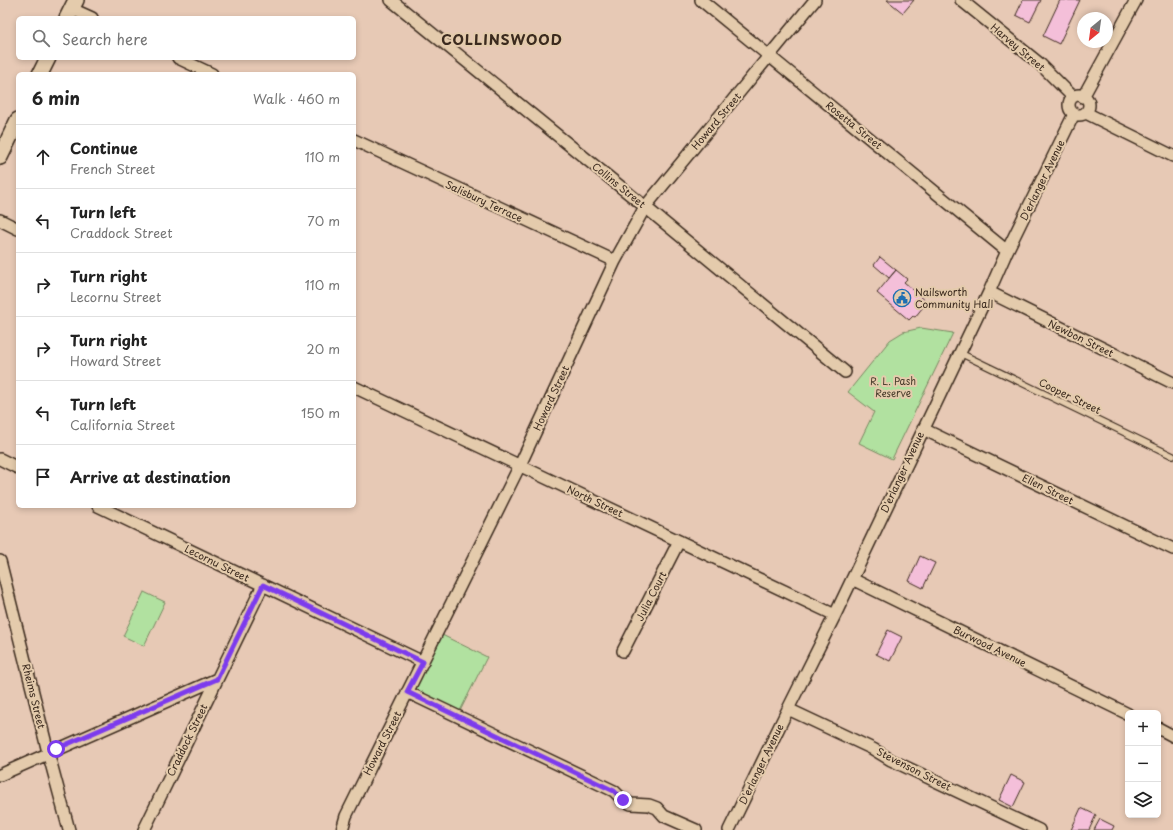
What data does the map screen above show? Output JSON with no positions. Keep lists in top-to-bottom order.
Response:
{
  "streets": {
    "street": [
      "Harvey Street",
      "Howard Street",
      "Rosetta Street",
      "D'erlanger Avenue",
      "Collins Street",
      "Salisbury Terrace",
      "Newbon Street",
      "Ellen Street",
      "North Street",
      "Lecornu Street",
      "Julia Court",
      "Burwood Avenue",
      "Rheims Street",
      "Craddock Street",
      "Stevenson Street"
    ],
    "lane": ["Cooper Street"]
  },
  "crossings": [
    ["Harvey Street", "D'erlanger Avenue"],
    ["Howard Street", "Rosetta Street"],
    ["Howard Street", "Collins Street"],
    ["Howard Street", "Salisbury Terrace"],
    ["Howard Street", "North Street"],
    ["Howard Street", "Lecornu Street"],
    ["Rosetta Street", "D'erlanger Avenue"],
    ["D'erlanger Avenue", "Newbon Street"],
    ["D'erlanger Avenue", "Cooper Street"],
    ["D'erlanger Avenue", "Ellen Street"],
    ["D'erlanger Avenue", "North Street"],
    ["D'erlanger Avenue", "Burwood Avenue"],
    ["D'erlanger Avenue", "Stevenson Street"],
    ["North Street", "Julia Court"],
    ["Lecornu Street", "Craddock Street"]
  ],
  "districts": ["COLLINSWOOD"],
  "parks": ["R. L. Pash Reserve"],
  "places": {
    "public building": ["Nailsworth Community Hall"]
  },
  "north": "bottom left",
  "page": {
    "search": "Search here",
    "heading": ["6 min", "Walk · 460 m"],
    "list": [
      ["Continue", "French Street", "110 m"],
      ["Turn left", "Craddock Street", "70 m"],
      ["Turn right", "Lecornu Street", "110 m"],
      ["Turn right", "Howard Street", "20 m"],
      ["Turn left", "California Street", "150 m"],
      "Arrive at destination"
    ],
    "map_buttons": ["+", "−"]
  }
}
